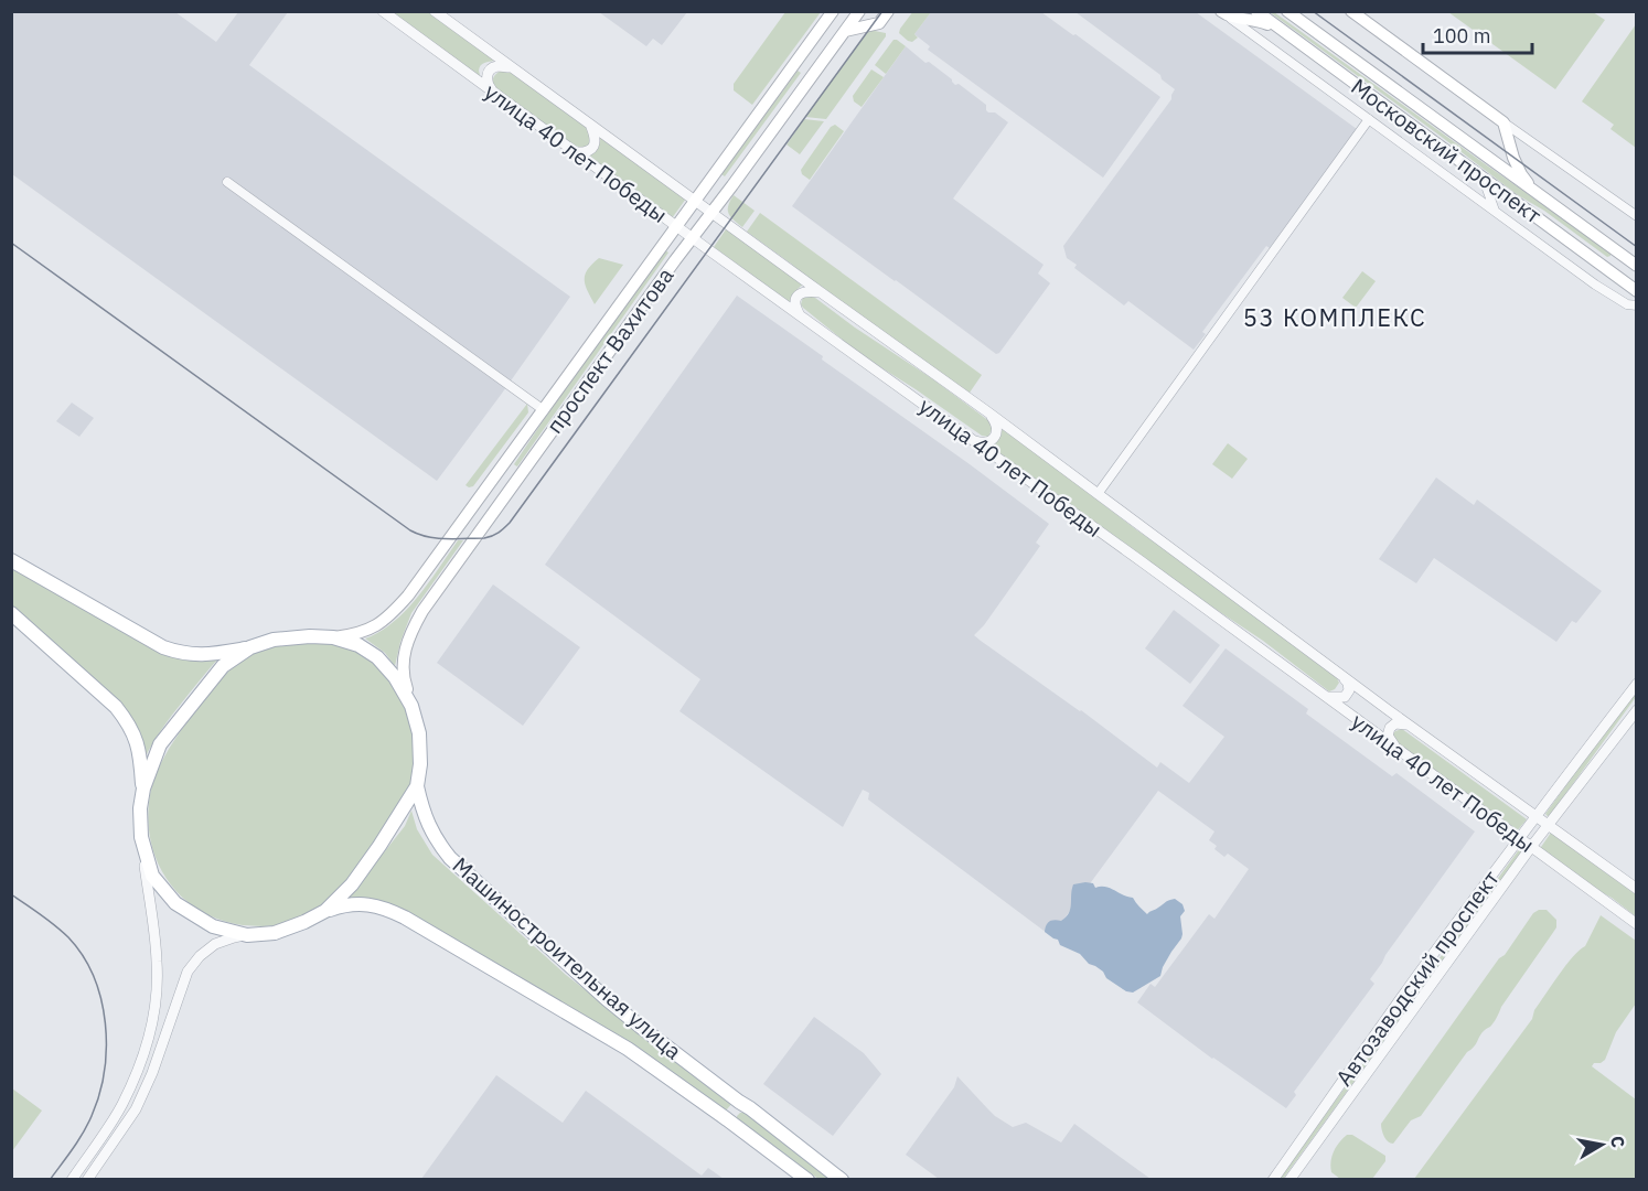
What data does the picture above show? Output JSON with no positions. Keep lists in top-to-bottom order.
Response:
{
  "streets": {
    "main road": ["Московский проспект", "проспект Вахитова", "Машиностроительная улица"],
    "street": ["улица 40 лет Победы", "Автозаводский проспект"]
  },
  "crossings": [
    ["улица 40 лет Победы", "проспект Вахитова"],
    ["улица 40 лет Победы", "Автозаводский проспект"]
  ],
  "districts": ["53 КОМПЛЕКС"],
  "scale_bar": "100 m",
  "north": "right"
}
